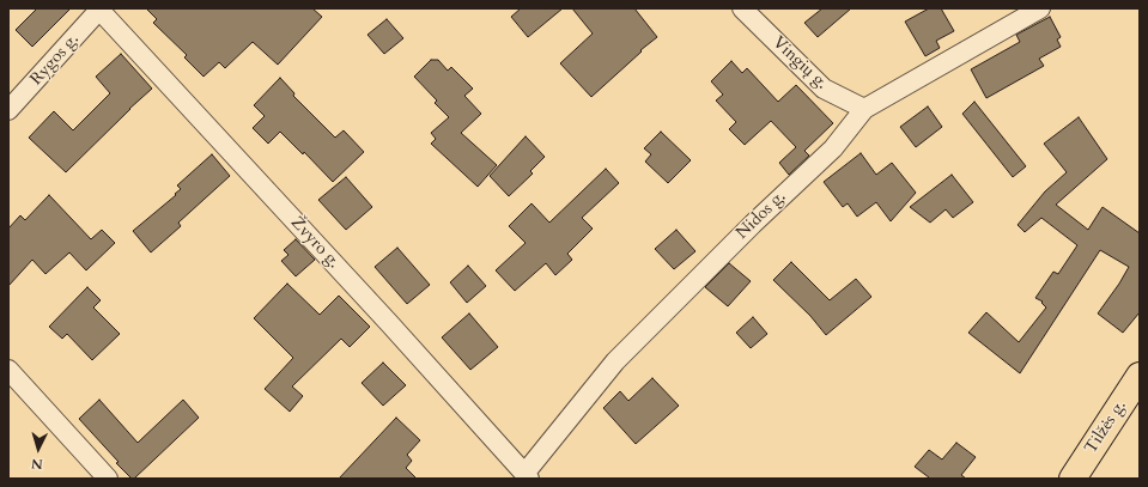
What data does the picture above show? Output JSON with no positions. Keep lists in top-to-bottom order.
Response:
{
  "streets": {
    "highway": ["Tilžės g."],
    "street": [
      "Rygos g.",
      "Vingių g.",
      "Nidos g.",
      "Žvyro g."
    ]
  },
  "crossings": [
    ["Rygos g.", "Žvyro g."],
    ["Vingių g.", "Nidos g."],
    ["Nidos g.", "Žvyro g."]
  ],
  "north": "bottom"
}
